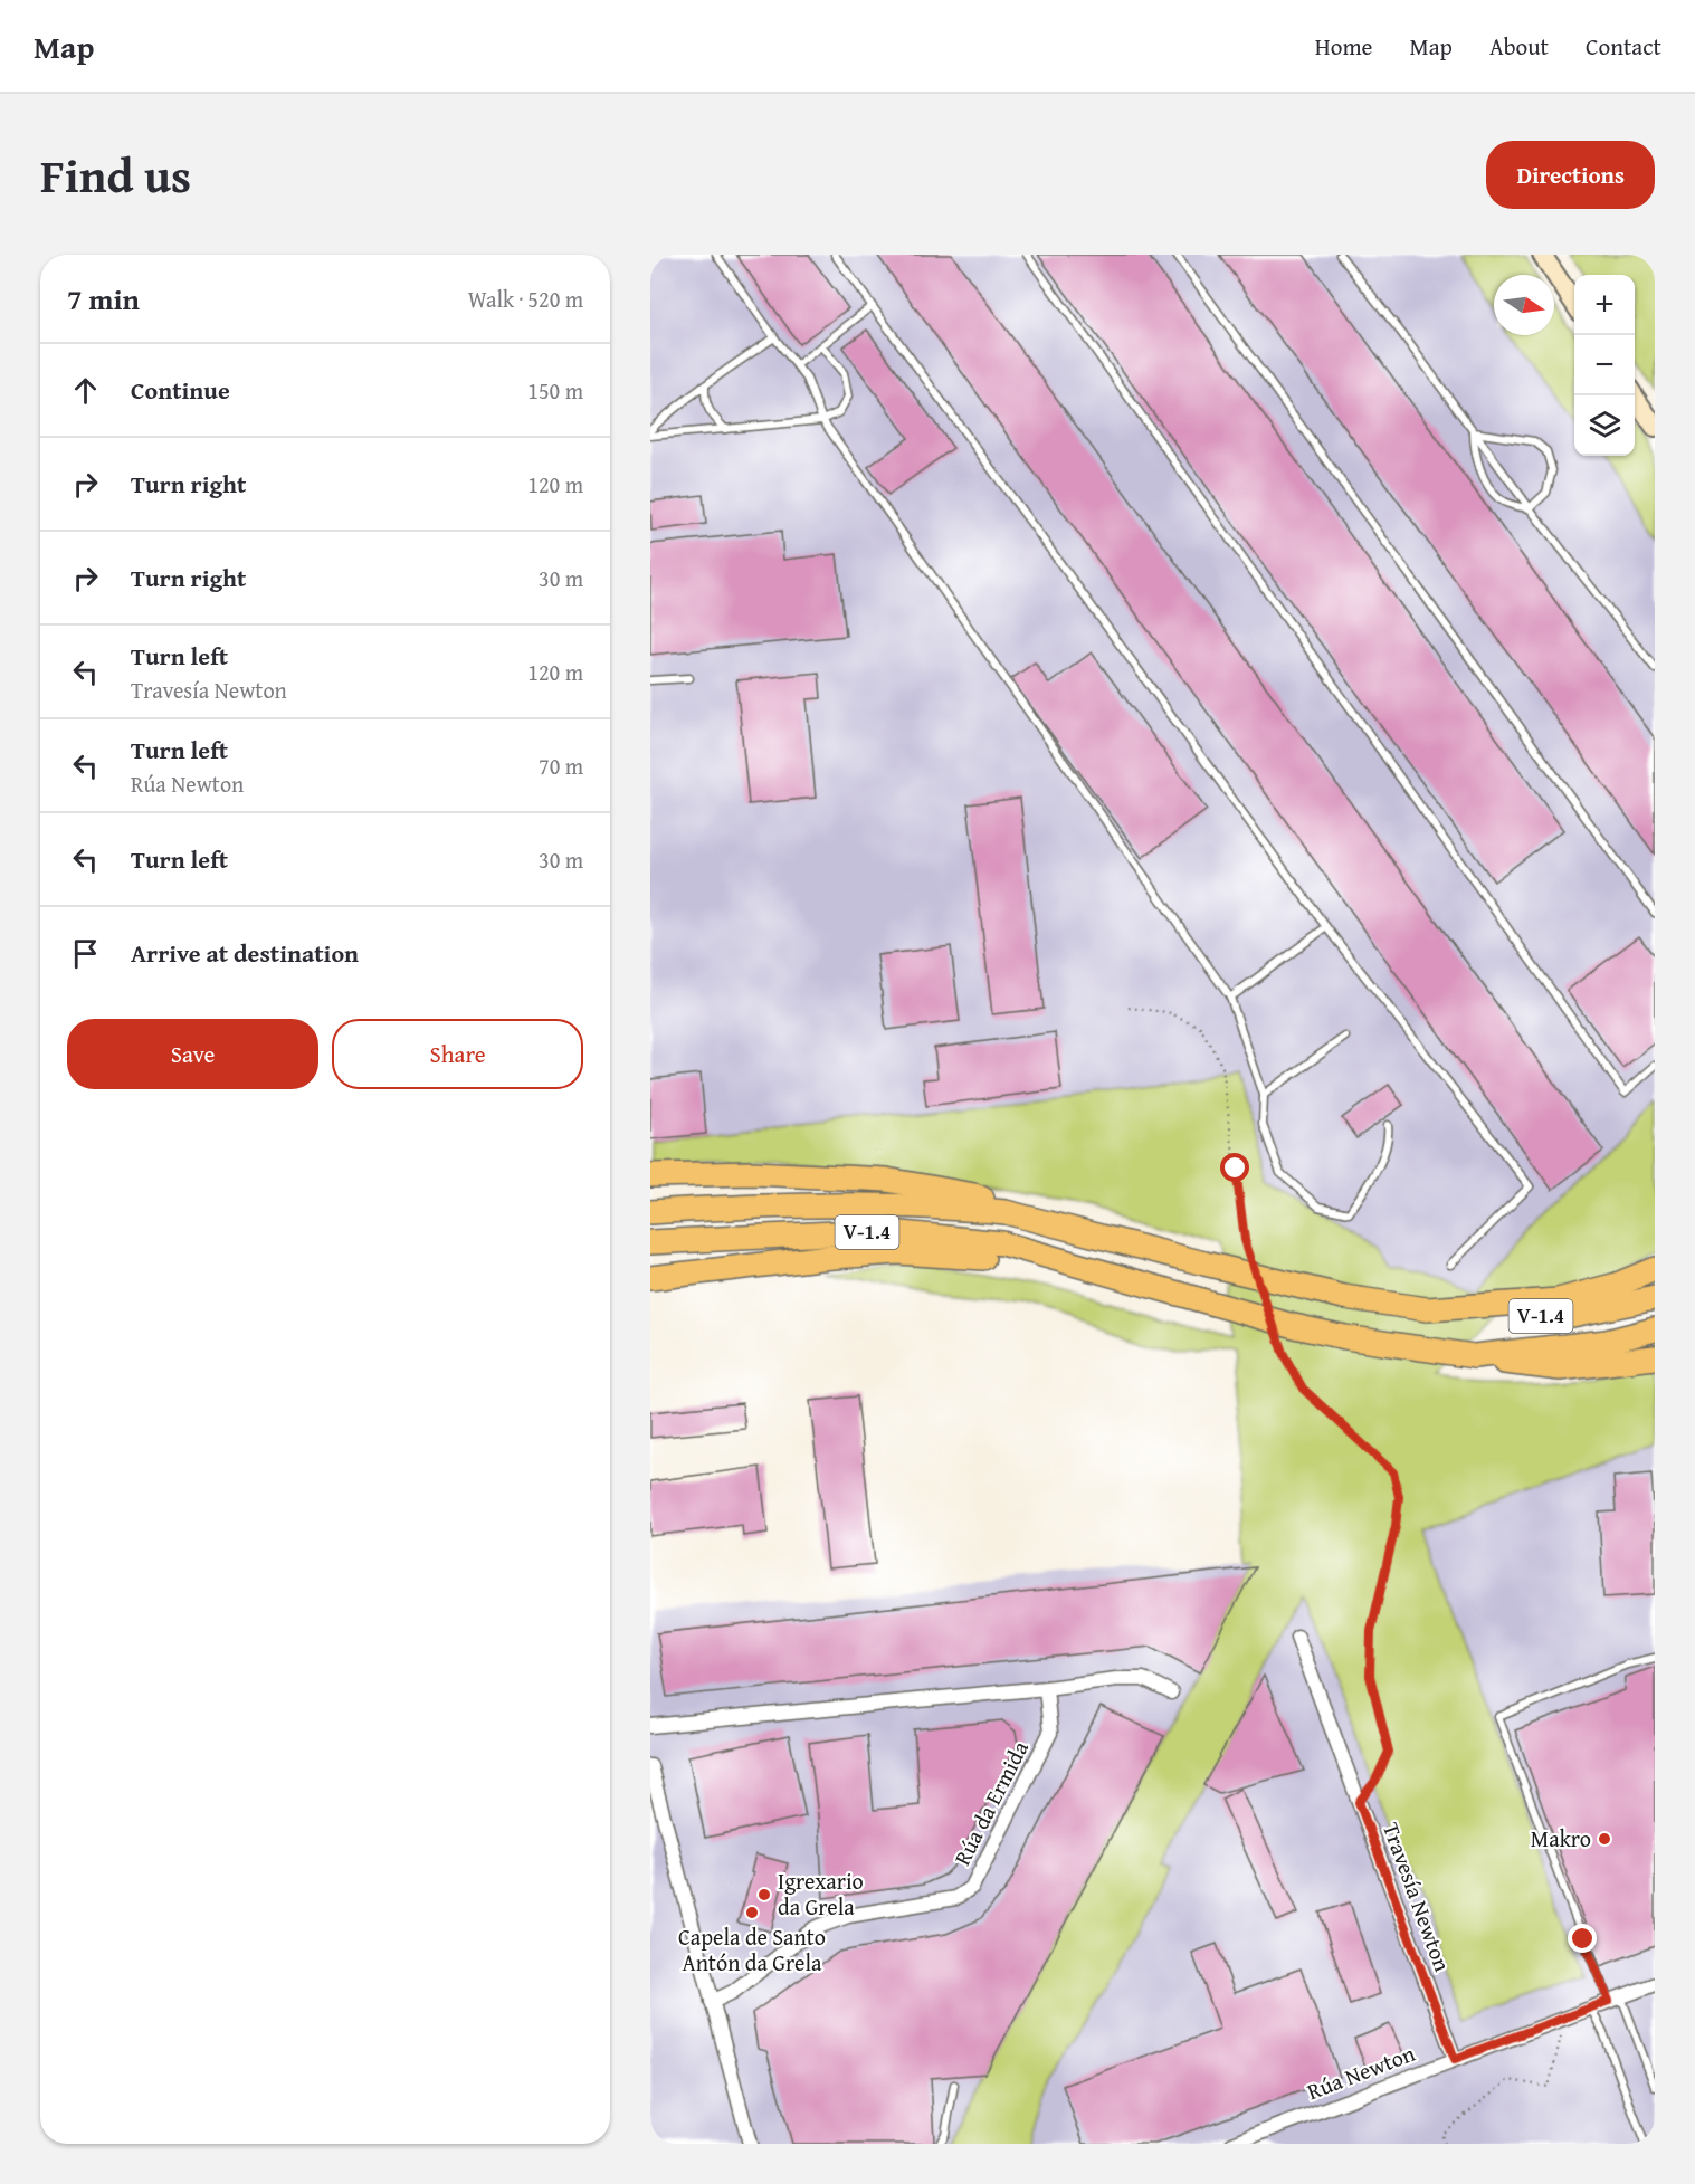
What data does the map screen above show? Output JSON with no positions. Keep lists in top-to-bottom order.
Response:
{
  "streets": {
    "highway": ["V-1.4"],
    "street": ["Rúa da Ermida", "Travesía Newton", "Rúa Newton"]
  },
  "crossings": [
    ["Travesía Newton", "Rúa Newton"]
  ],
  "places": ["Makro", "Igrexario da Grela", "Capela de Santo Antón da Grela"],
  "north": "right",
  "page": {
    "header": "Map",
    "nav": [
      "Home",
      "Map",
      "About",
      "Contact"
    ],
    "title": "Find us",
    "buttons": [
      "Directions",
      ["Save", "Share"]
    ],
    "heading": ["7 min", "Walk · 520 m"],
    "map_buttons": ["+", "−"],
    "list": [
      ["Continue", "150 m"],
      ["Turn right", "120 m"],
      ["Turn right", "30 m"],
      ["Turn left", "Travesía Newton", "120 m"],
      ["Turn left", "Rúa Newton", "70 m"],
      ["Turn left", "30 m"],
      "Arrive at destination"
    ]
  }
}
